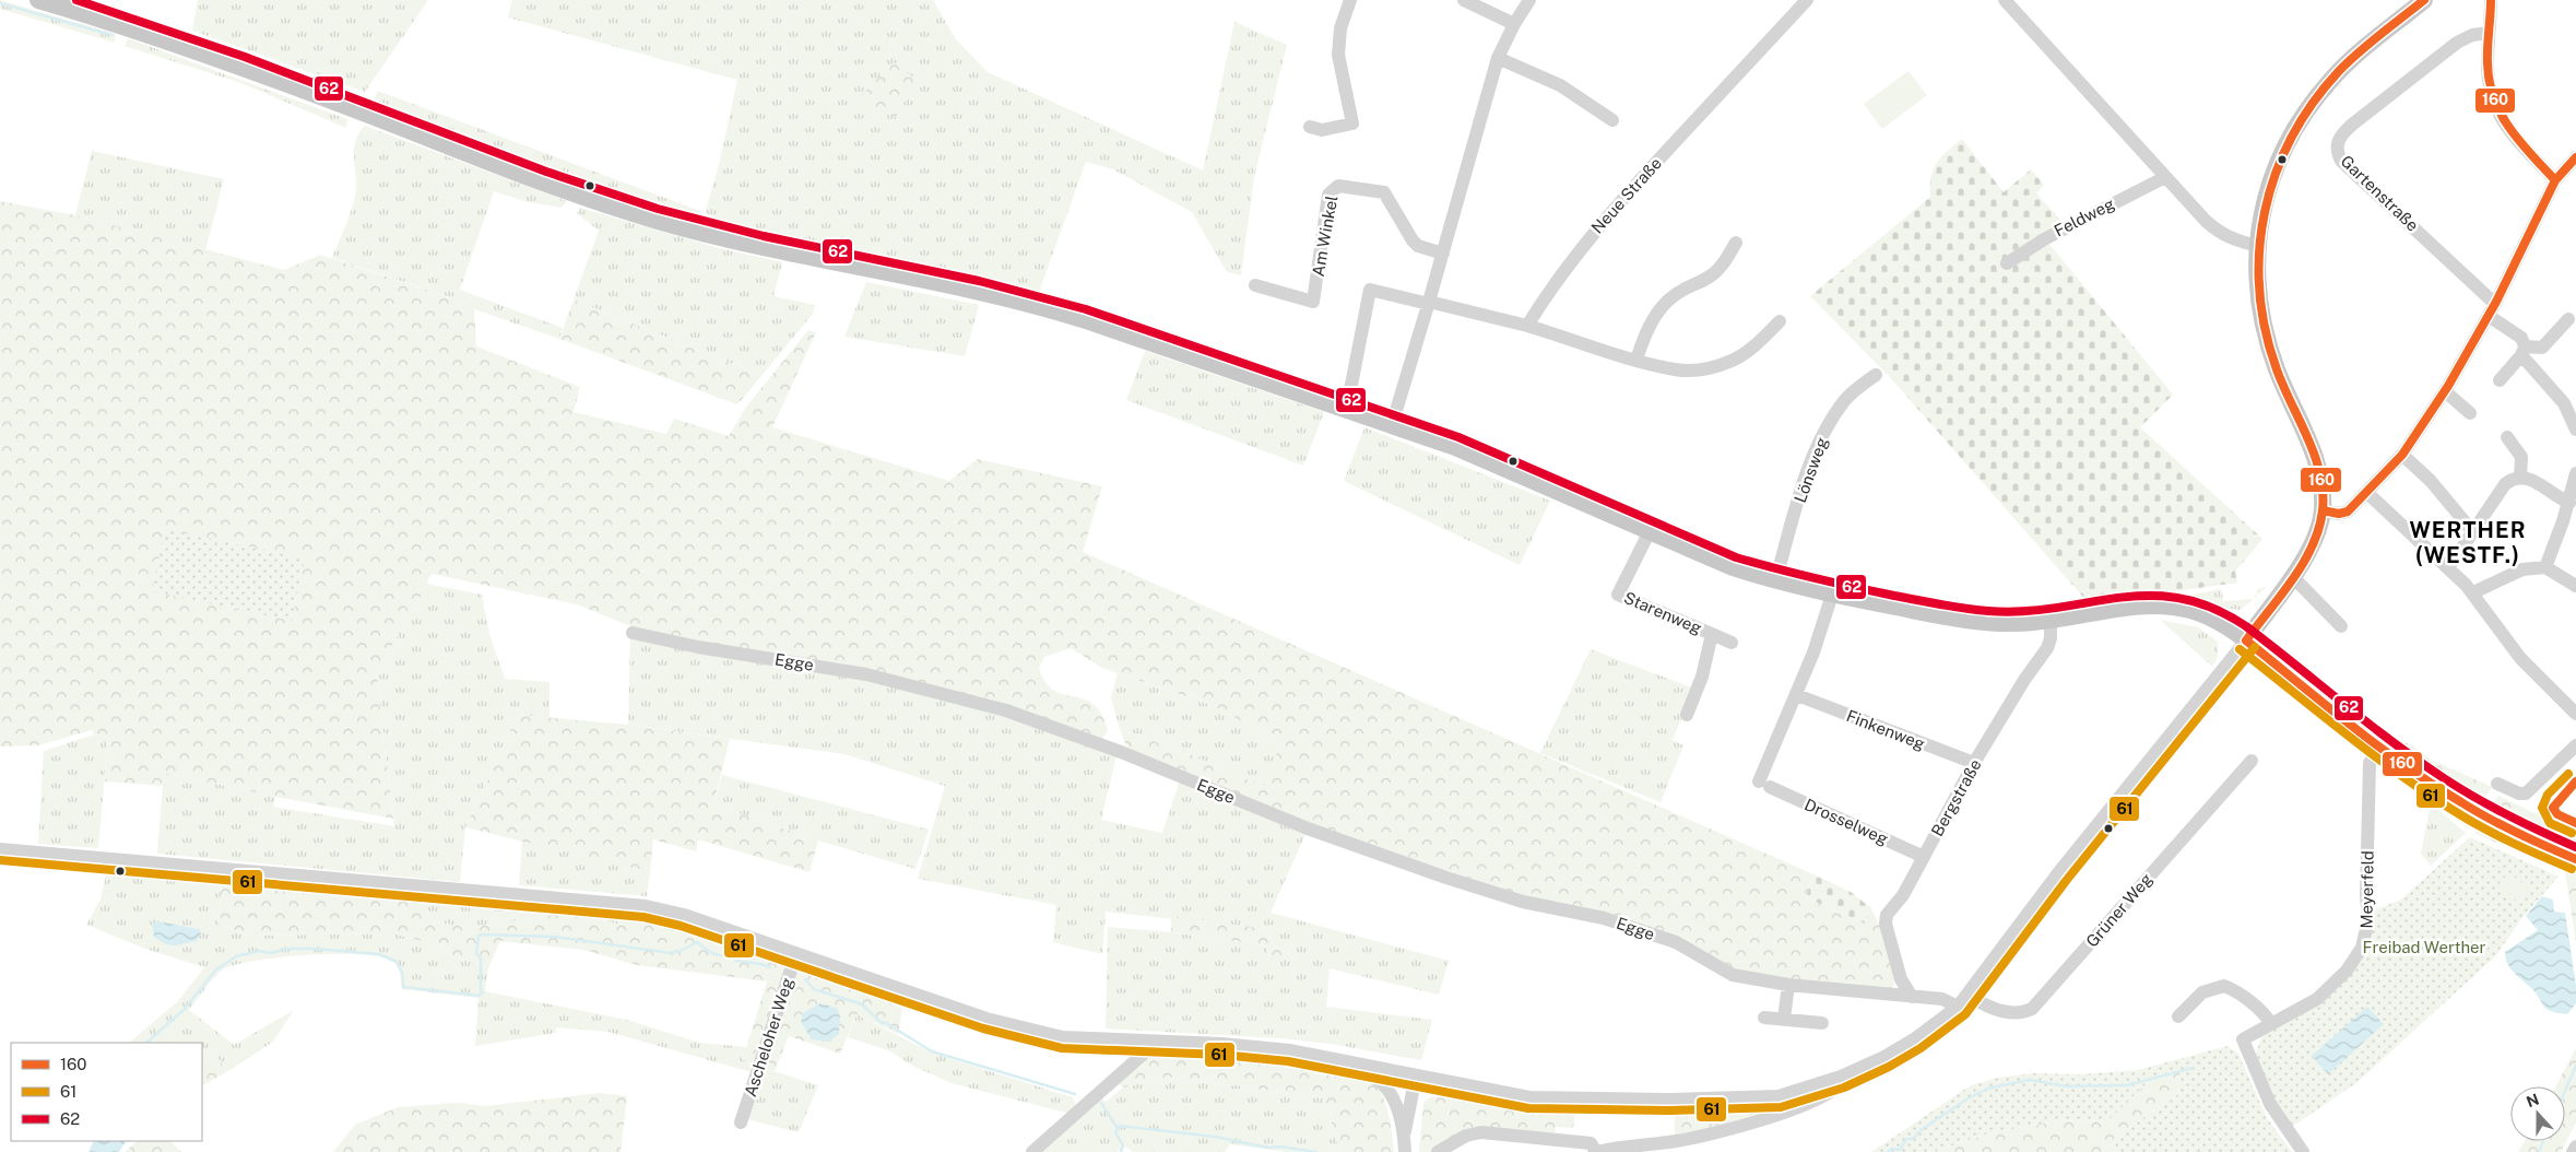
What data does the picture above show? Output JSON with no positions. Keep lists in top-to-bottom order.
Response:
{
  "streets": {
    "street": [
      "Gartenstraße",
      "Neue Straße",
      "Feldweg",
      "Am Winkel",
      "Lönsweg",
      "Starenweg",
      "Egge",
      "Finkenweg",
      "Bergstraße",
      "Drosselweg",
      "Meyerfeld",
      "Grüner Weg",
      "Ascheloher Weg"
    ]
  },
  "crossings": [
    ["Egge", "Bergstraße"],
    ["Finkenweg", "Bergstraße"],
    ["Finkenweg", "Drosselweg"],
    ["Bergstraße", "Drosselweg"]
  ],
  "districts": ["WERTHER (WESTF.)"],
  "parks": ["Freibad Werther"],
  "lines": ["transit line 160", "transit line 62", "transit line 61"],
  "legend": ["160", "61", "62"],
  "north": "top"
}
